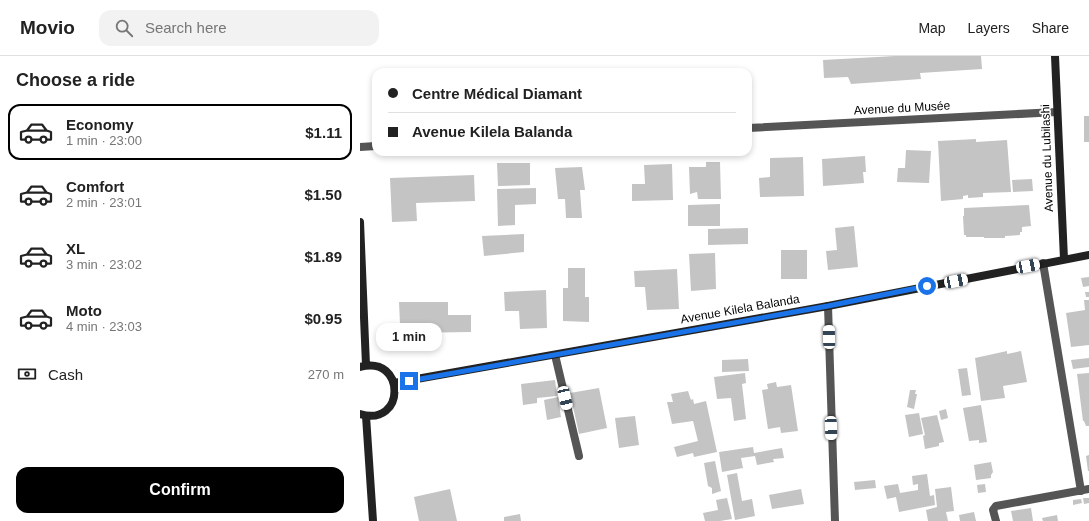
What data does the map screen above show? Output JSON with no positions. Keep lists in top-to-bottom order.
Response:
{
  "streets": {
    "main road": ["Avenue du Lubilashi", "Avenue Kilela Balanda"],
    "street": ["Avenue du Musée"]
  },
  "crossings": [
    ["Avenue du Musée", "Avenue du Lubilashi"],
    ["Avenue du Lubilashi", "Avenue Kilela Balanda"]
  ],
  "page": {
    "header": "Movio",
    "search": "Search here",
    "nav": ["Map", "Layers", "Share"],
    "heading": "Choose a ride",
    "banner": ["Centre Médical Diamant", "Avenue Kilela Balanda"],
    "list": [
      {
        "name": "Economy",
        "note": "1 min · 23:00",
        "value": "$1.11"
      },
      {
        "name": "Comfort",
        "note": "2 min · 23:01",
        "value": "$1.50"
      },
      {
        "name": "XL",
        "note": "3 min · 23:02",
        "value": "$1.89"
      },
      {
        "name": "Moto",
        "note": "4 min · 23:03",
        "value": "$0.95"
      }
    ],
    "bubble": "1 min",
    "pay": ["Cash", "270 m"],
    "buttons": "Confirm"
  }
}
